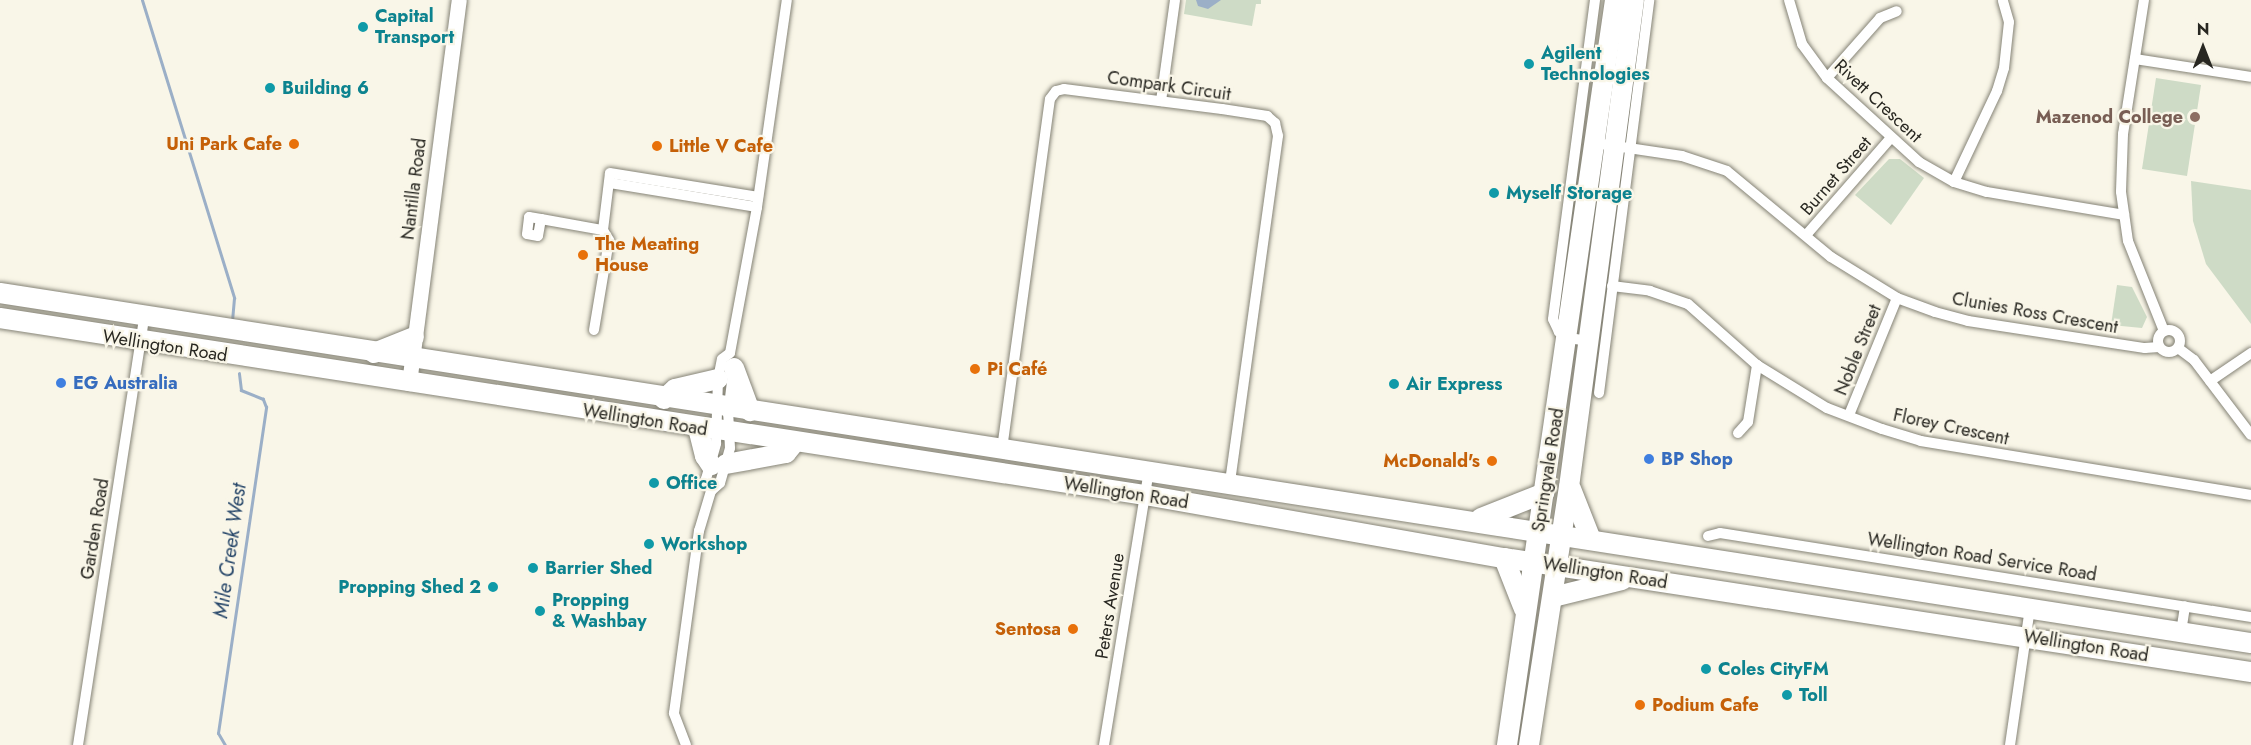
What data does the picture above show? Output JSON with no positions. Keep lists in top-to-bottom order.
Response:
{
  "streets": {
    "highway": ["Wellington Road", "Springvale Road"],
    "street": [
      "Compark Circuit",
      "Rivett Crescent",
      "Burnet Street",
      "Nantilla Road",
      "Clunies Ross Crescent",
      "Noble Street",
      "Florey Crescent",
      "Garden Road",
      "Wellington Road Service Road",
      "Peters Avenue"
    ]
  },
  "crossings": [
    ["Compark Circuit", "Wellington Road"],
    ["Rivett Crescent", "Burnet Street"],
    ["Burnet Street", "Clunies Ross Crescent"],
    ["Clunies Ross Crescent", "Noble Street"],
    ["Clunies Ross Crescent", "Springvale Road"],
    ["Wellington Road", "Springvale Road"],
    ["Wellington Road", "Garden Road"],
    ["Wellington Road", "Peters Avenue"],
    ["Noble Street", "Florey Crescent"]
  ],
  "water": ["Mile Creek West"],
  "places": [
    "Capital Transport",
    "Agilent Technologies",
    "Building 6",
    "Mazenod College",
    "Uni Park Cafe",
    "Little V Cafe",
    "Myself Storage",
    "The Meating House",
    "Pi Café",
    "EG Australia",
    "Air Express",
    "BP Shop",
    "McDonald's",
    "Office",
    "Workshop",
    "Barrier Shed",
    "Propping Shed 2",
    "Propping & Washbay",
    "Sentosa",
    "Coles CityFM",
    "Toll",
    "Podium Cafe"
  ],
  "north": "top"
}
